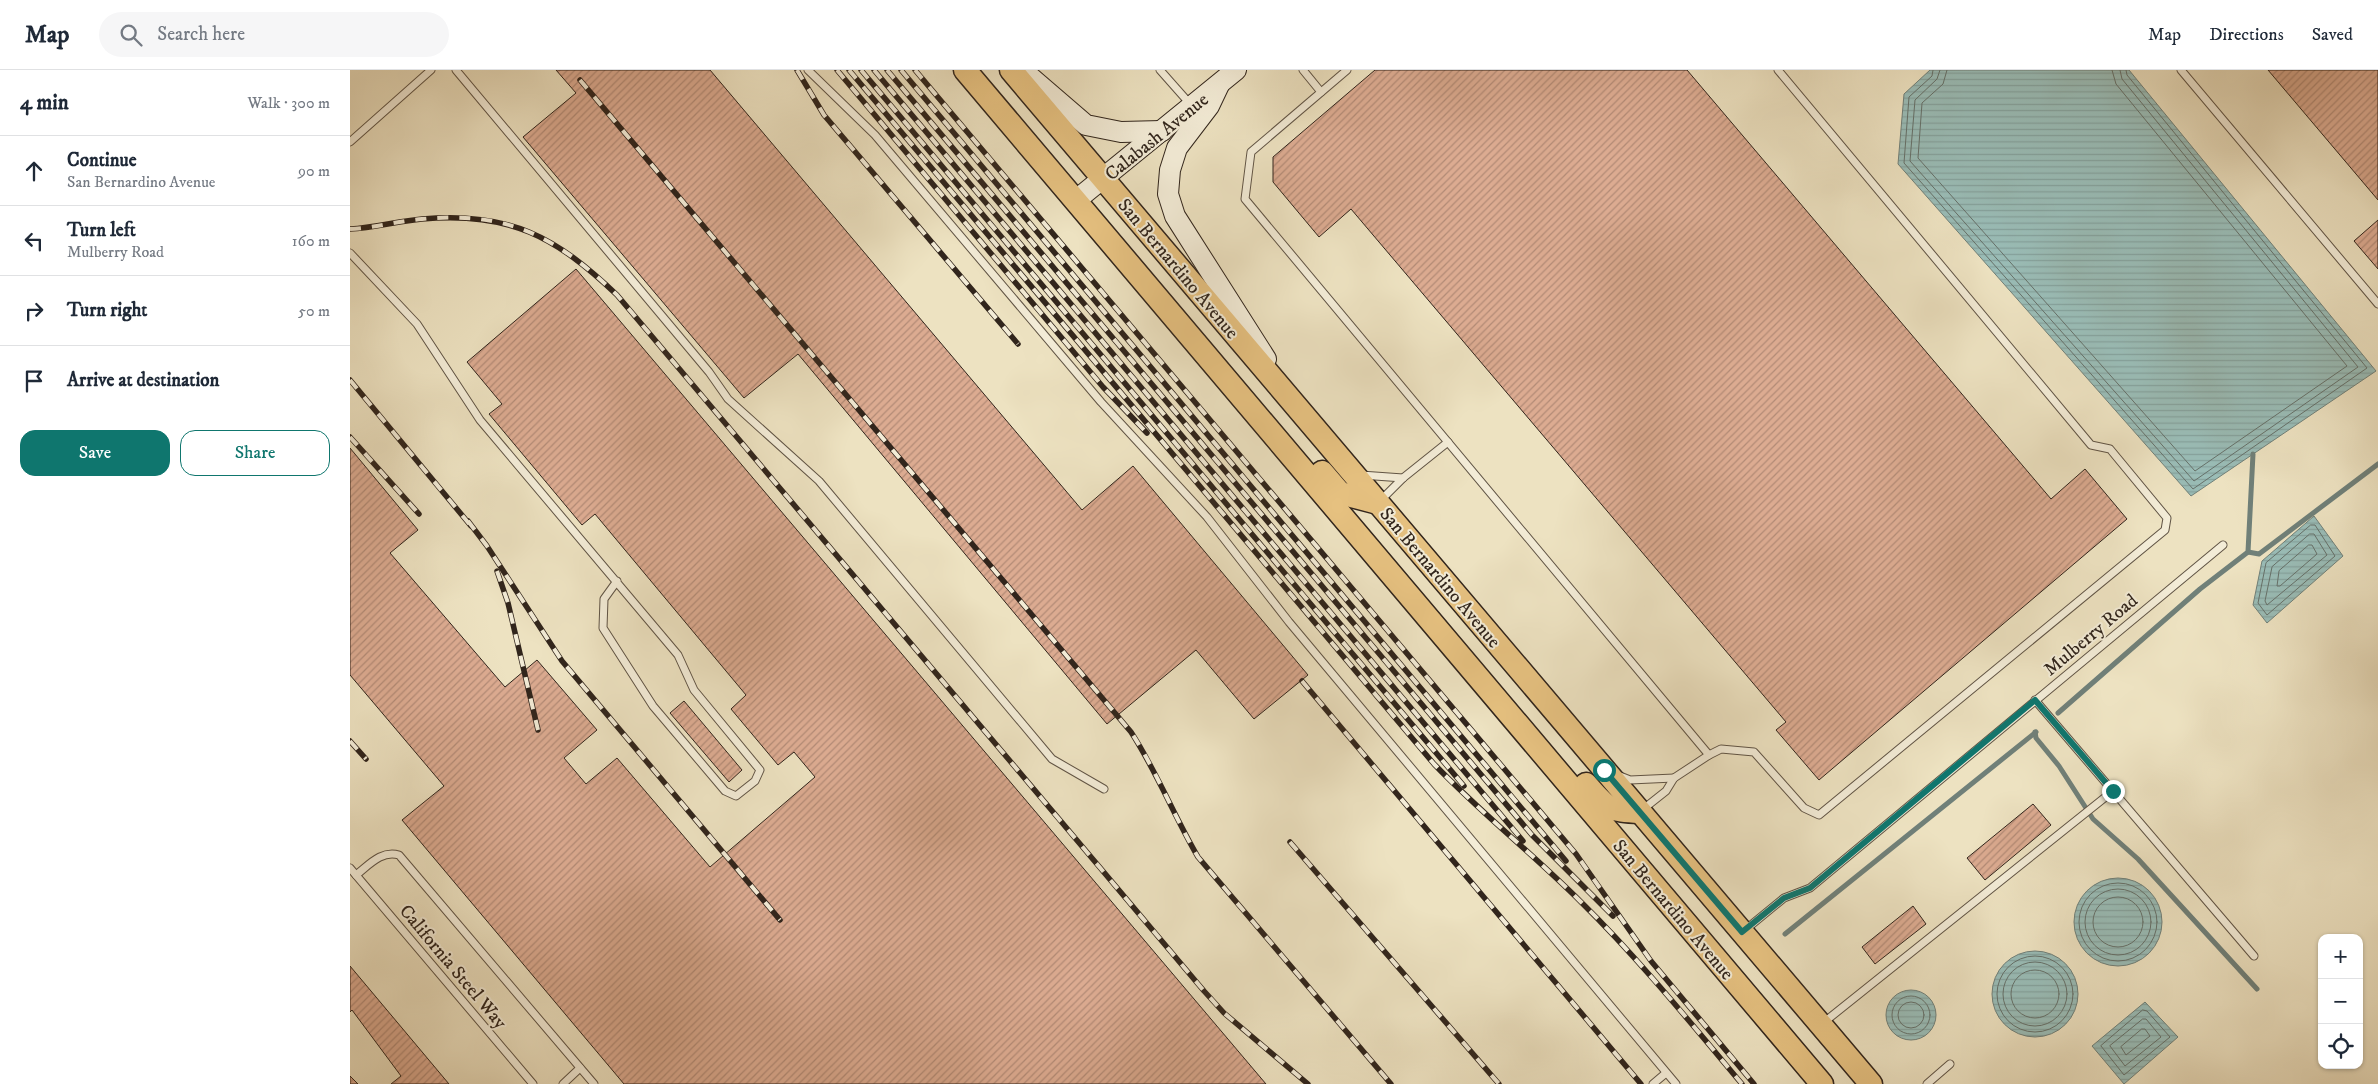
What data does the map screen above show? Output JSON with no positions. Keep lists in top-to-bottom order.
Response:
{
  "streets": {
    "main road": ["San Bernardino Avenue"],
    "street": ["Calabash Avenue"],
    "lane": ["Mulberry Road", "California Steel Way"]
  },
  "crossings": [
    ["Calabash Avenue", "San Bernardino Avenue"],
    ["San Bernardino Avenue", "Mulberry Road"]
  ],
  "page": {
    "header": "Map",
    "search": "Search here",
    "nav": ["Map", "Directions", "Saved"],
    "heading": ["4 min", "Walk · 300 m"],
    "list": [
      ["Continue", "San Bernardino Avenue", "90 m"],
      ["Turn left", "Mulberry Road", "160 m"],
      ["Turn right", "50 m"],
      "Arrive at destination"
    ],
    "buttons": ["Save", "Share"],
    "map_buttons": ["+", "−"]
  }
}
